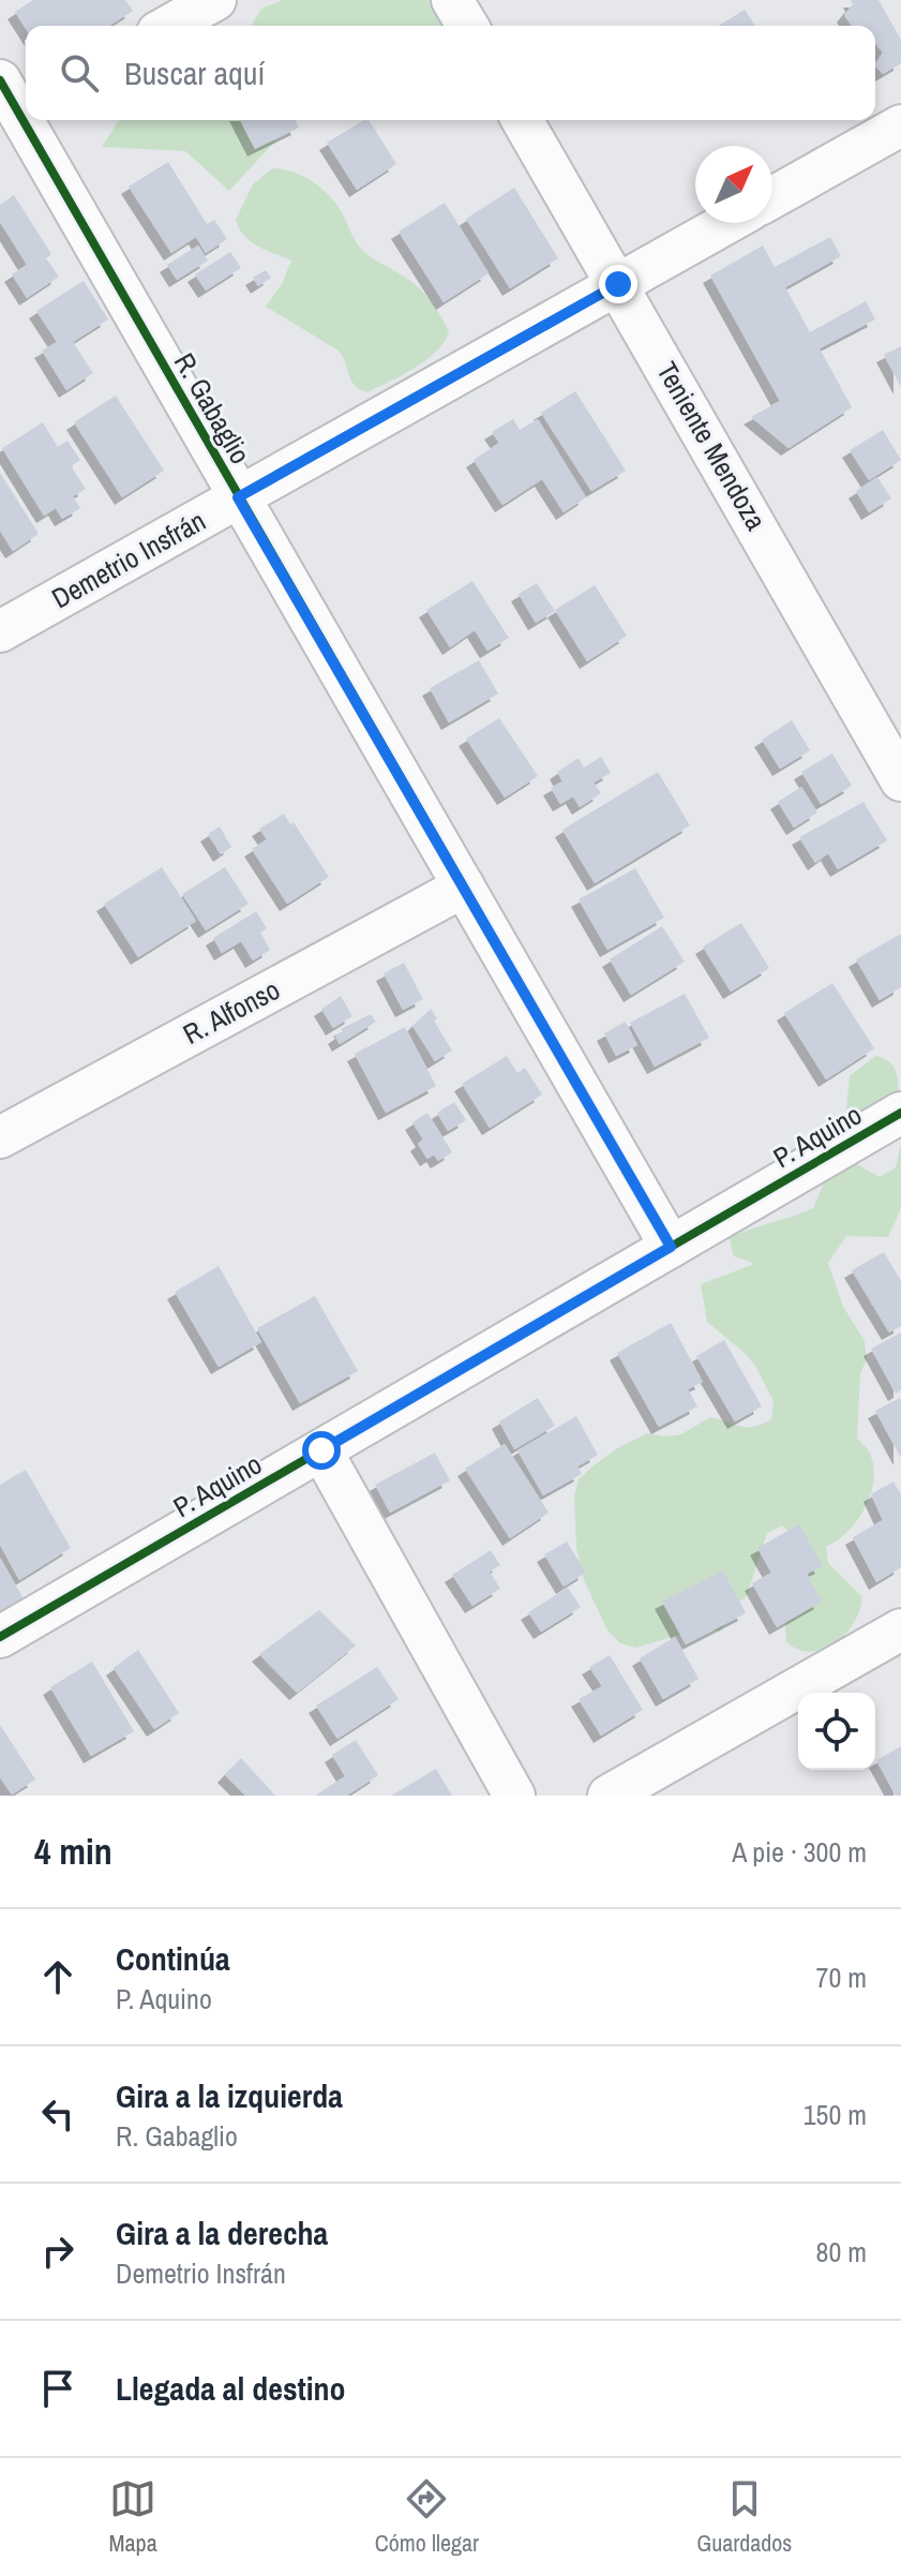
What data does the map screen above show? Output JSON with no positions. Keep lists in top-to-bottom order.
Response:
{
  "streets": {
    "street": [
      "R. Gabaglio",
      "Teniente Mendoza",
      "Demetrio Insfrán",
      "R. Alfonso",
      "P. Aquino"
    ]
  },
  "crossings": [
    ["R. Gabaglio", "Demetrio Insfrán"],
    ["R. Gabaglio", "R. Alfonso"],
    ["R. Gabaglio", "P. Aquino"],
    ["Teniente Mendoza", "Demetrio Insfrán"]
  ],
  "north": "top right",
  "page": {
    "search": "Buscar aquí",
    "heading": ["4 min", "A pie · 300 m"],
    "list": [
      ["Continúa", "P. Aquino", "70 m"],
      ["Gira a la izquierda", "R. Gabaglio", "150 m"],
      ["Gira a la derecha", "Demetrio Insfrán", "80 m"],
      "Llegada al destino"
    ],
    "nav": ["Mapa", "Cómo llegar", "Guardados"]
  }
}
